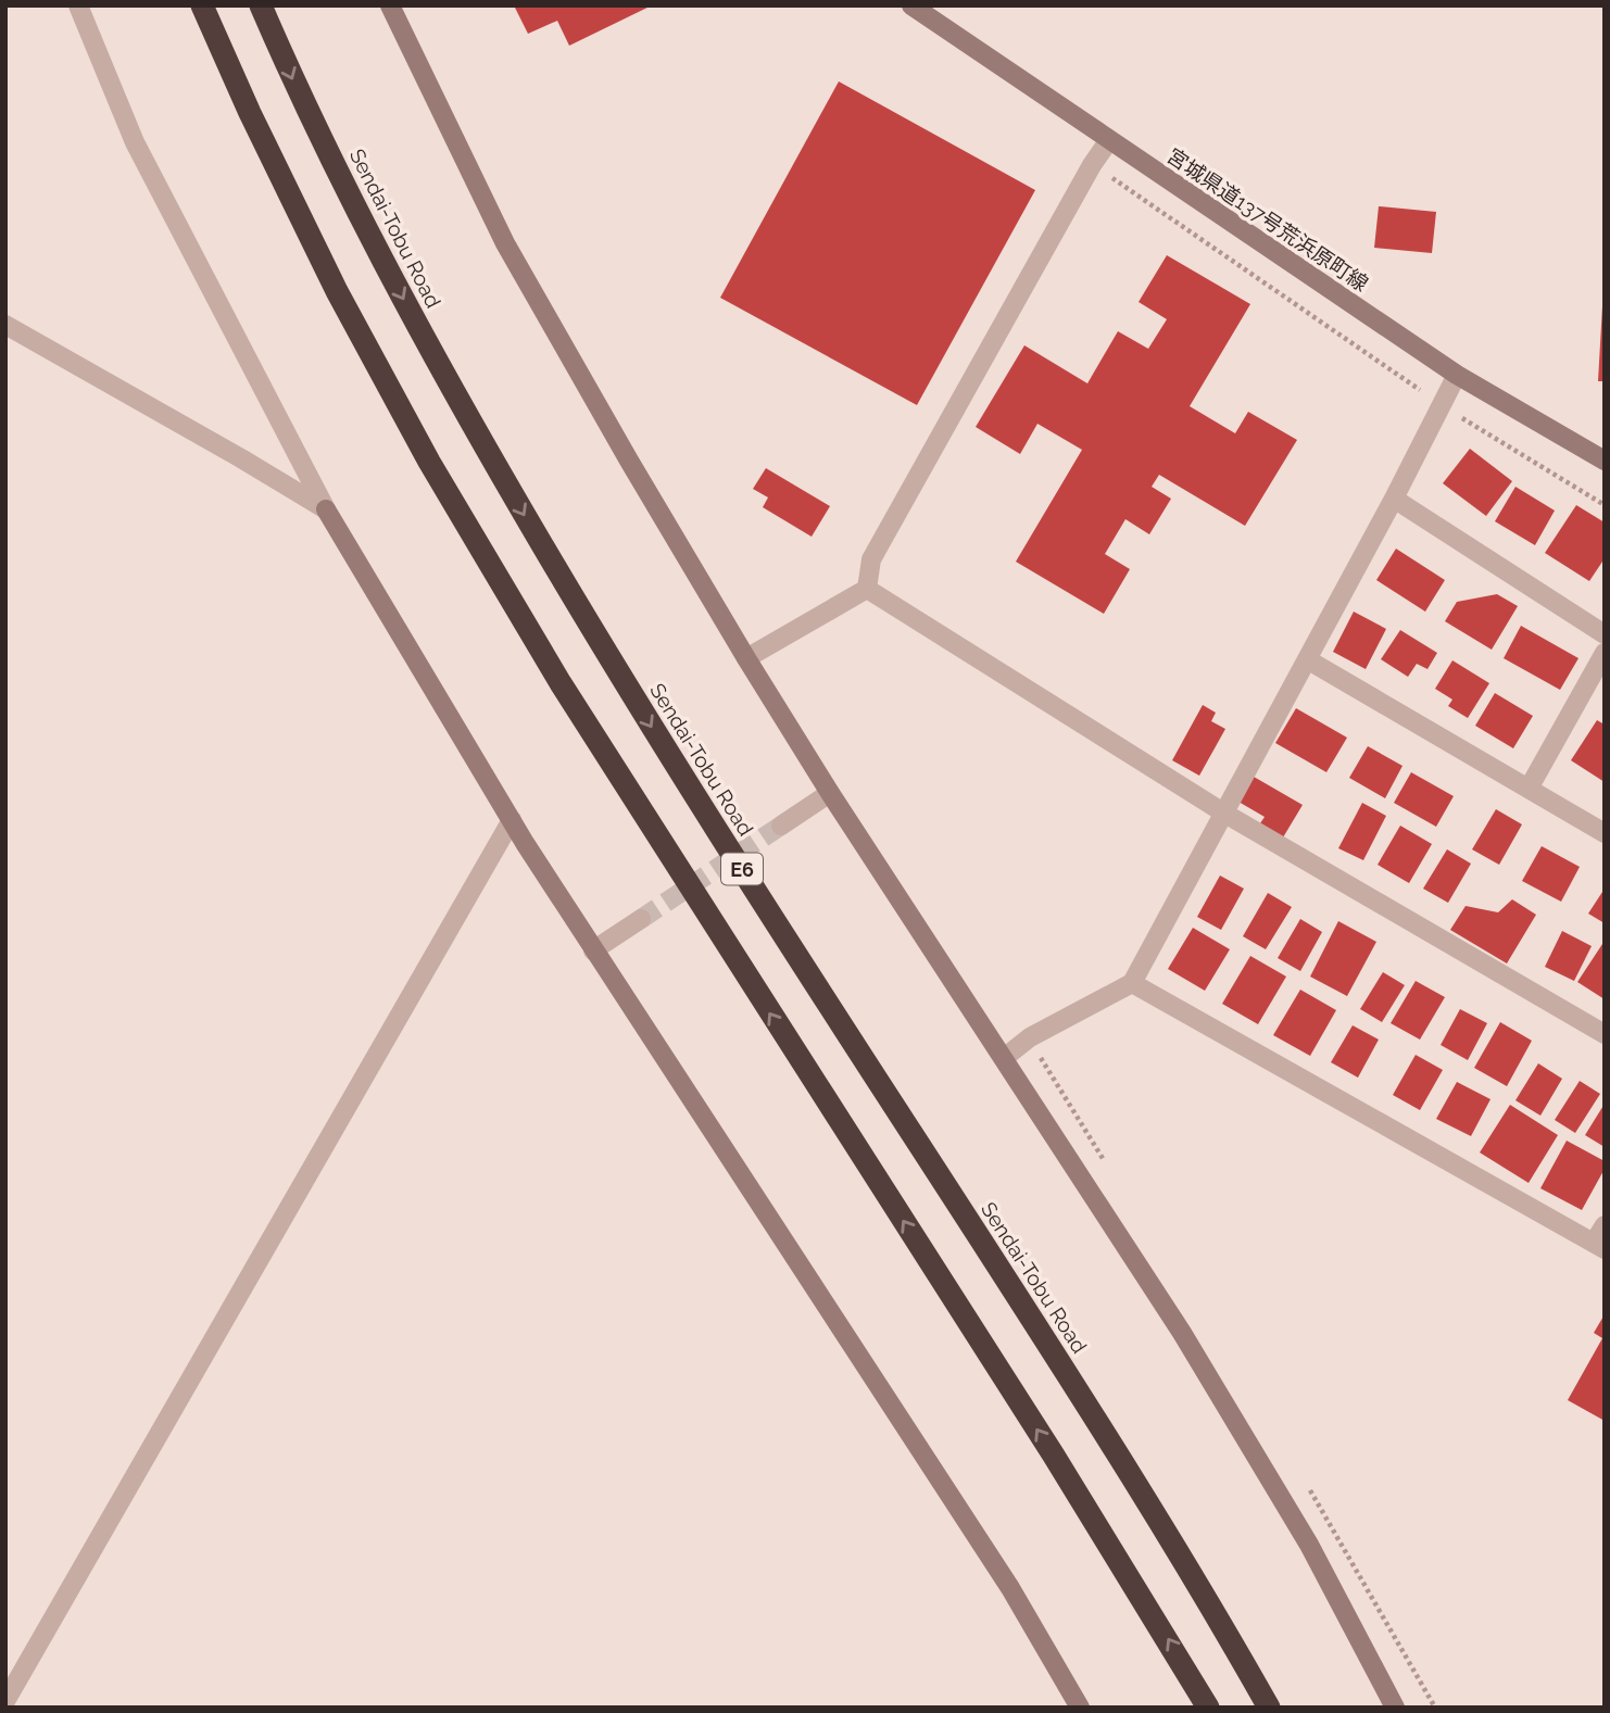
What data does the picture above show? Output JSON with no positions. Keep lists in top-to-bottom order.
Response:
{
  "streets": {
    "highway": ["Sendai-Tobu Road", "E6"],
    "street": ["宮城県道137号荒浜原町線"]
  }
}
